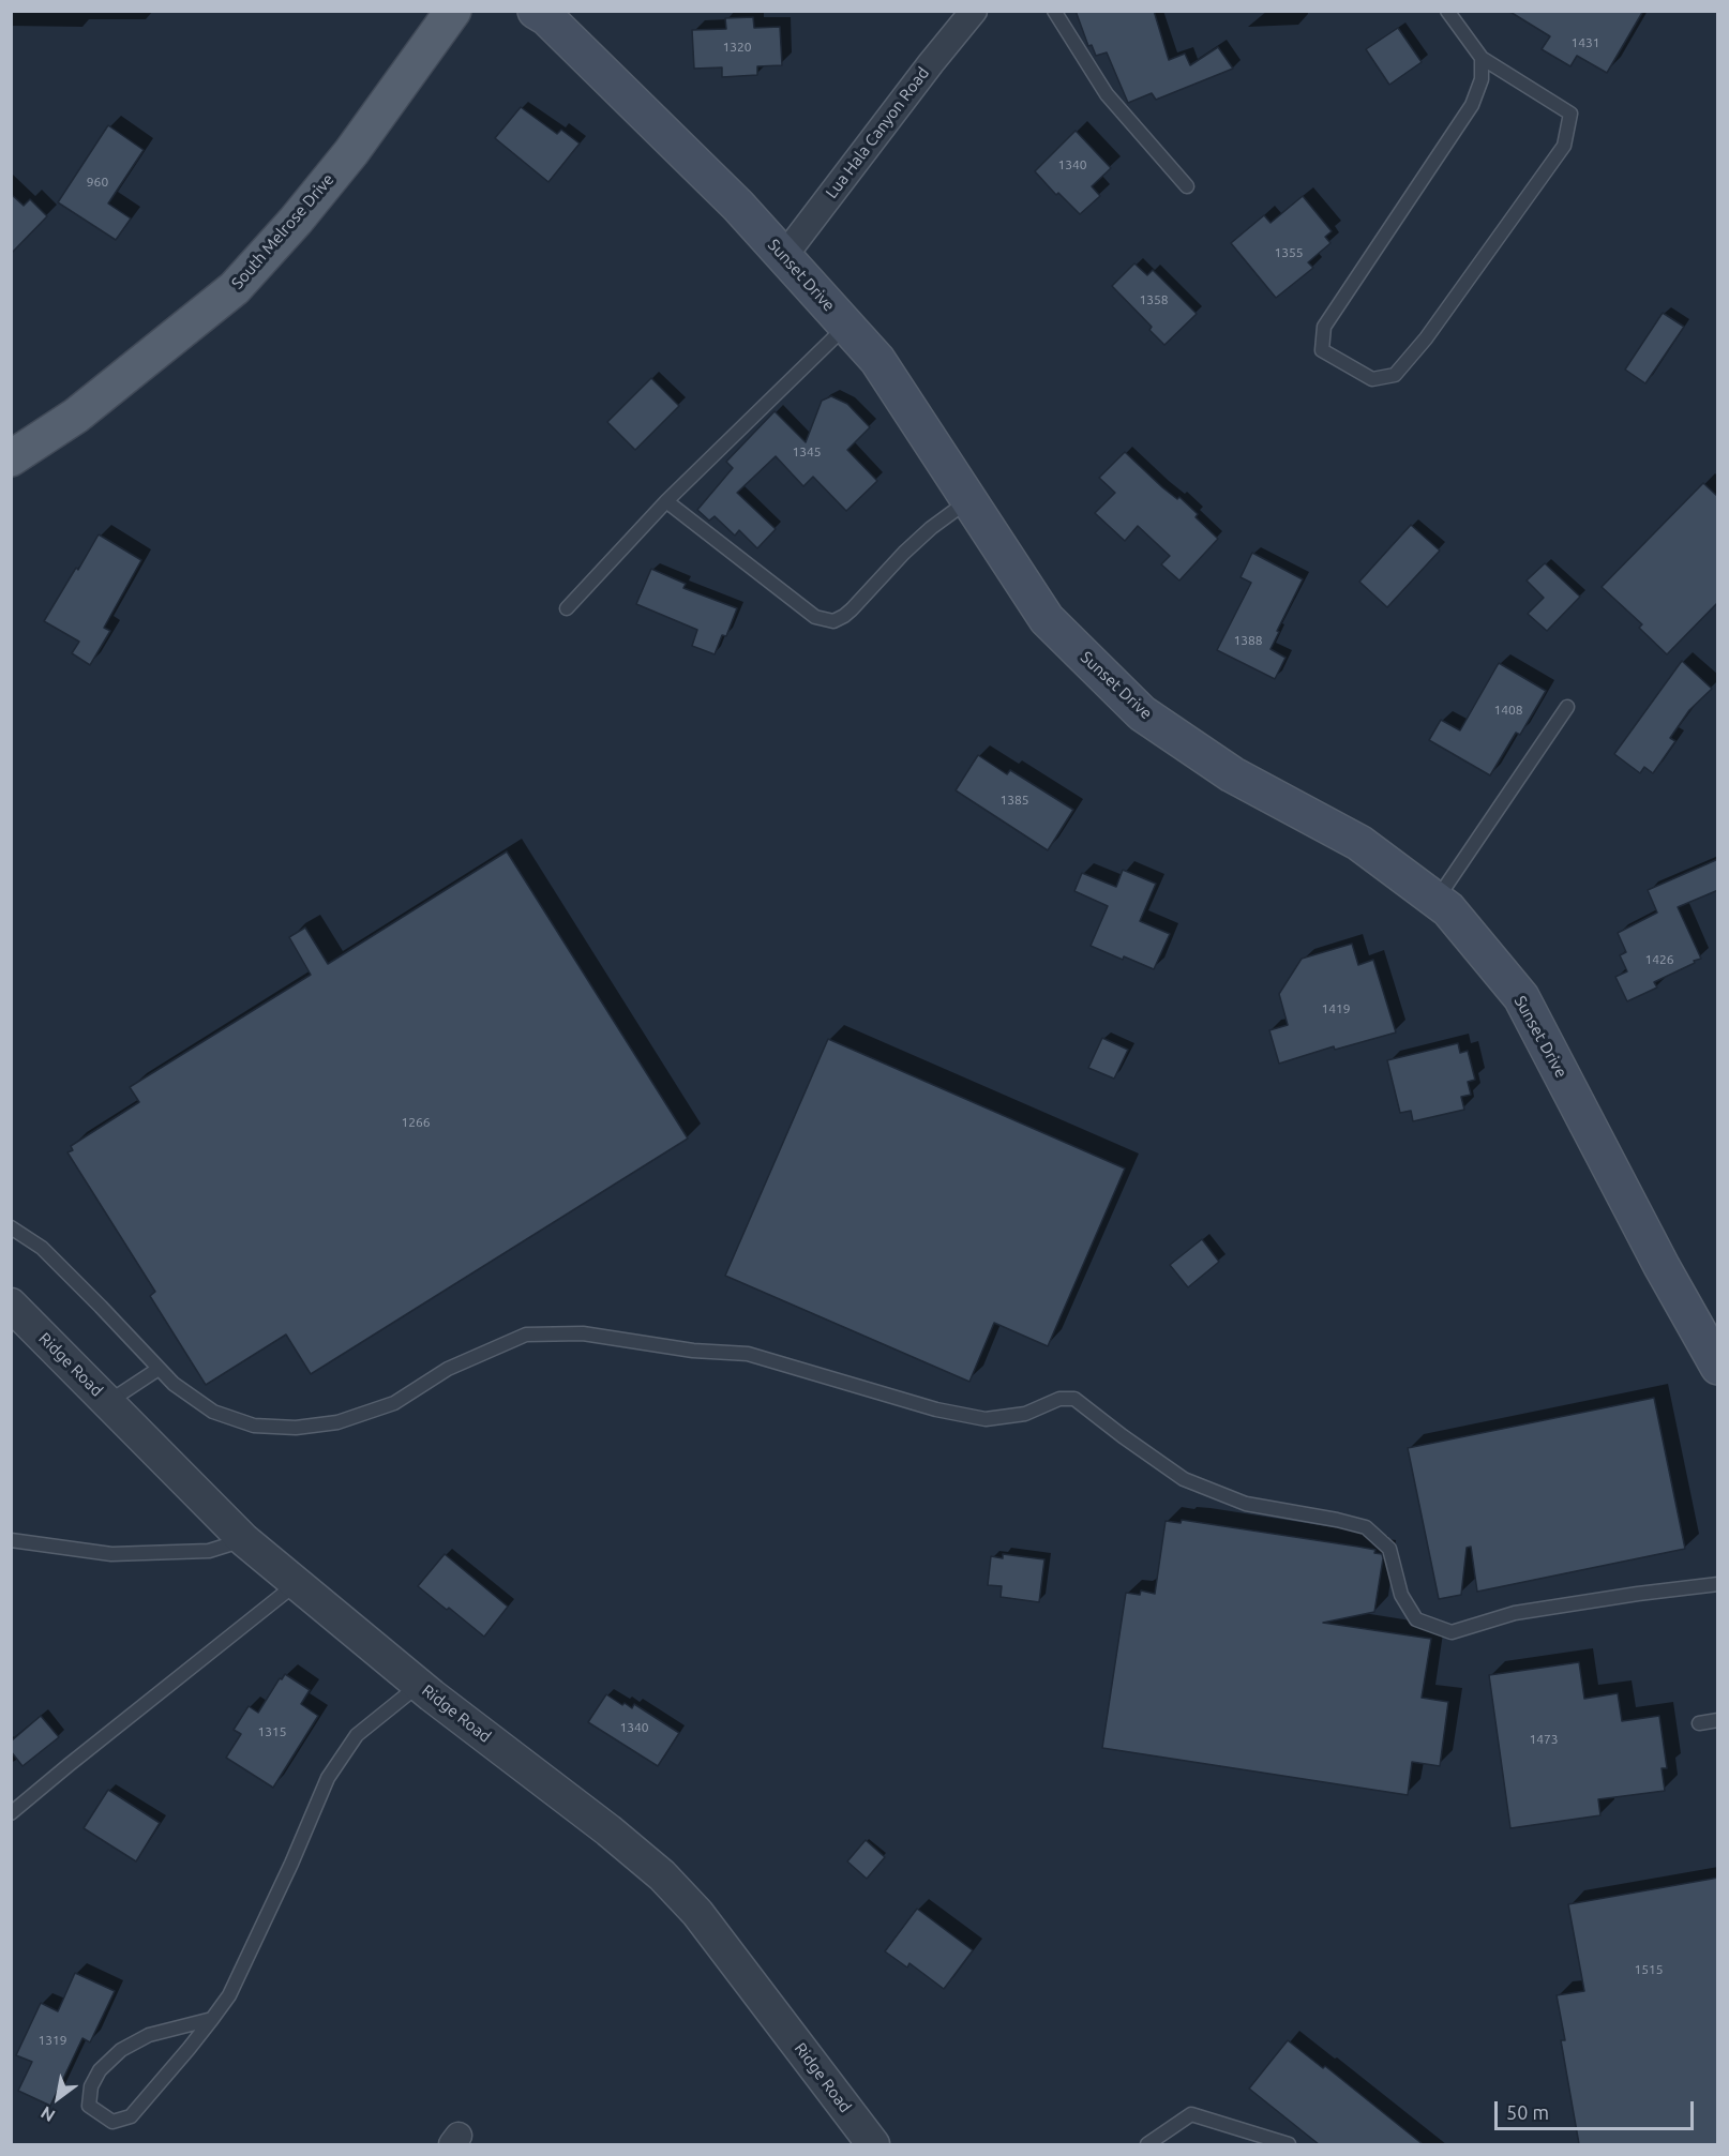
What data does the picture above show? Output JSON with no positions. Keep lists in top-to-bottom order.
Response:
{
  "streets": {
    "main road": ["South Melrose Drive", "Sunset Drive"],
    "street": ["Lua Hala Canyon Road", "Ridge Road"]
  },
  "crossings": [
    ["Lua Hala Canyon Road", "Sunset Drive"]
  ],
  "house_numbers": [
    "1431",
    "1320",
    "1340",
    "960",
    "1355",
    "1358",
    "1345",
    "1388",
    "1408",
    "1385",
    "1426",
    "1419",
    "1266",
    "1340",
    "1315",
    "1473",
    "1515",
    "1319"
  ],
  "scale_bar": "50 m",
  "north": "bottom left"
}
